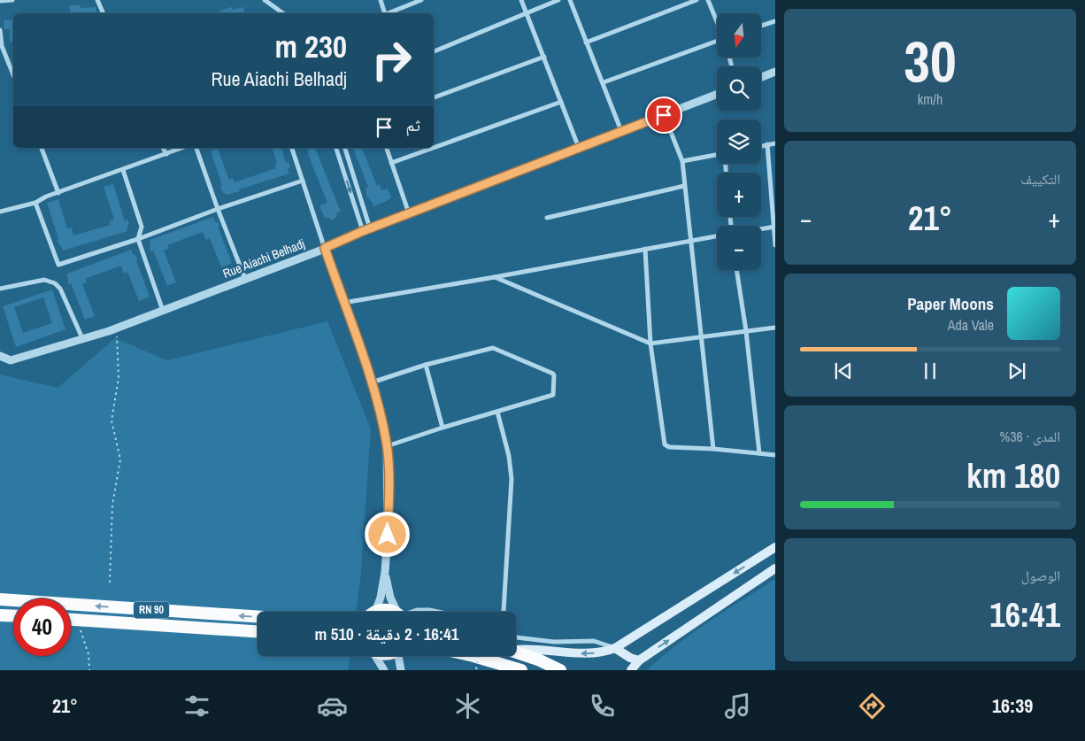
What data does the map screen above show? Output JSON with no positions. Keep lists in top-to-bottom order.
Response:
{
  "streets": {
    "highway": ["RN 90"],
    "street": ["Rue Aiachi Belhadj"]
  },
  "north": "bottom",
  "page": {
    "tile": [
      ["30", "km/h"],
      "التكييف",
      ["المدى · 36%", "180 km"],
      ["الوصول", "16:41"]
    ],
    "map_buttons": ["+", "−"],
    "turn": ["230 m", "Rue Aiachi Belhadj"],
    "then": "ثم",
    "heat": ["−", "21°", "+"],
    "song": ["Paper Moons", "Ada Vale"],
    "limit": "40",
    "trip": "16:41 · 2 دقيقة · 510 m",
    "tabs": ["16:39", "21°"]
  }
}
